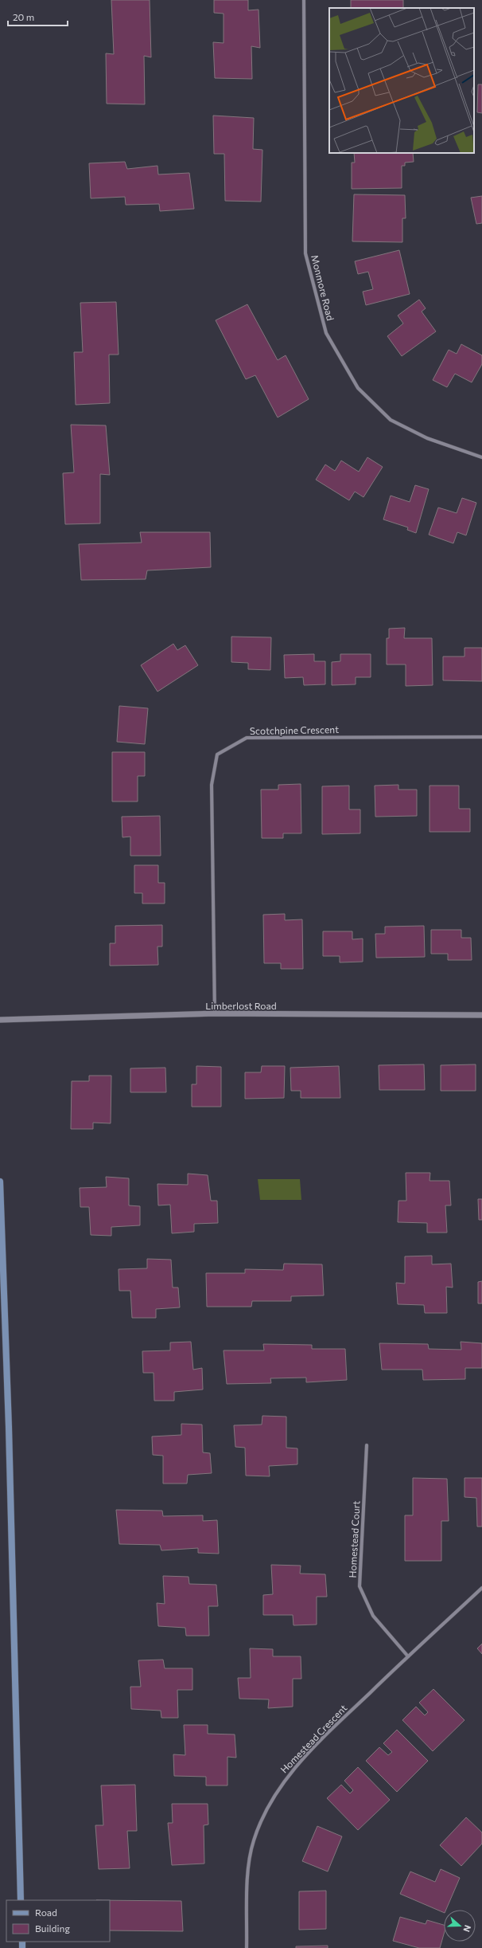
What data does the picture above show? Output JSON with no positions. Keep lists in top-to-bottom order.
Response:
{
  "streets": {
    "street": [
      "Monmore Road",
      "Scotchpine Crescent",
      "Limberlost Road",
      "Homestead Court",
      "Homestead Crescent"
    ]
  },
  "crossings": [
    ["Scotchpine Crescent", "Limberlost Road"],
    ["Homestead Court", "Homestead Crescent"]
  ],
  "legend": ["Road", "Building"],
  "scale_bar": "20 m",
  "north": "right"
}
